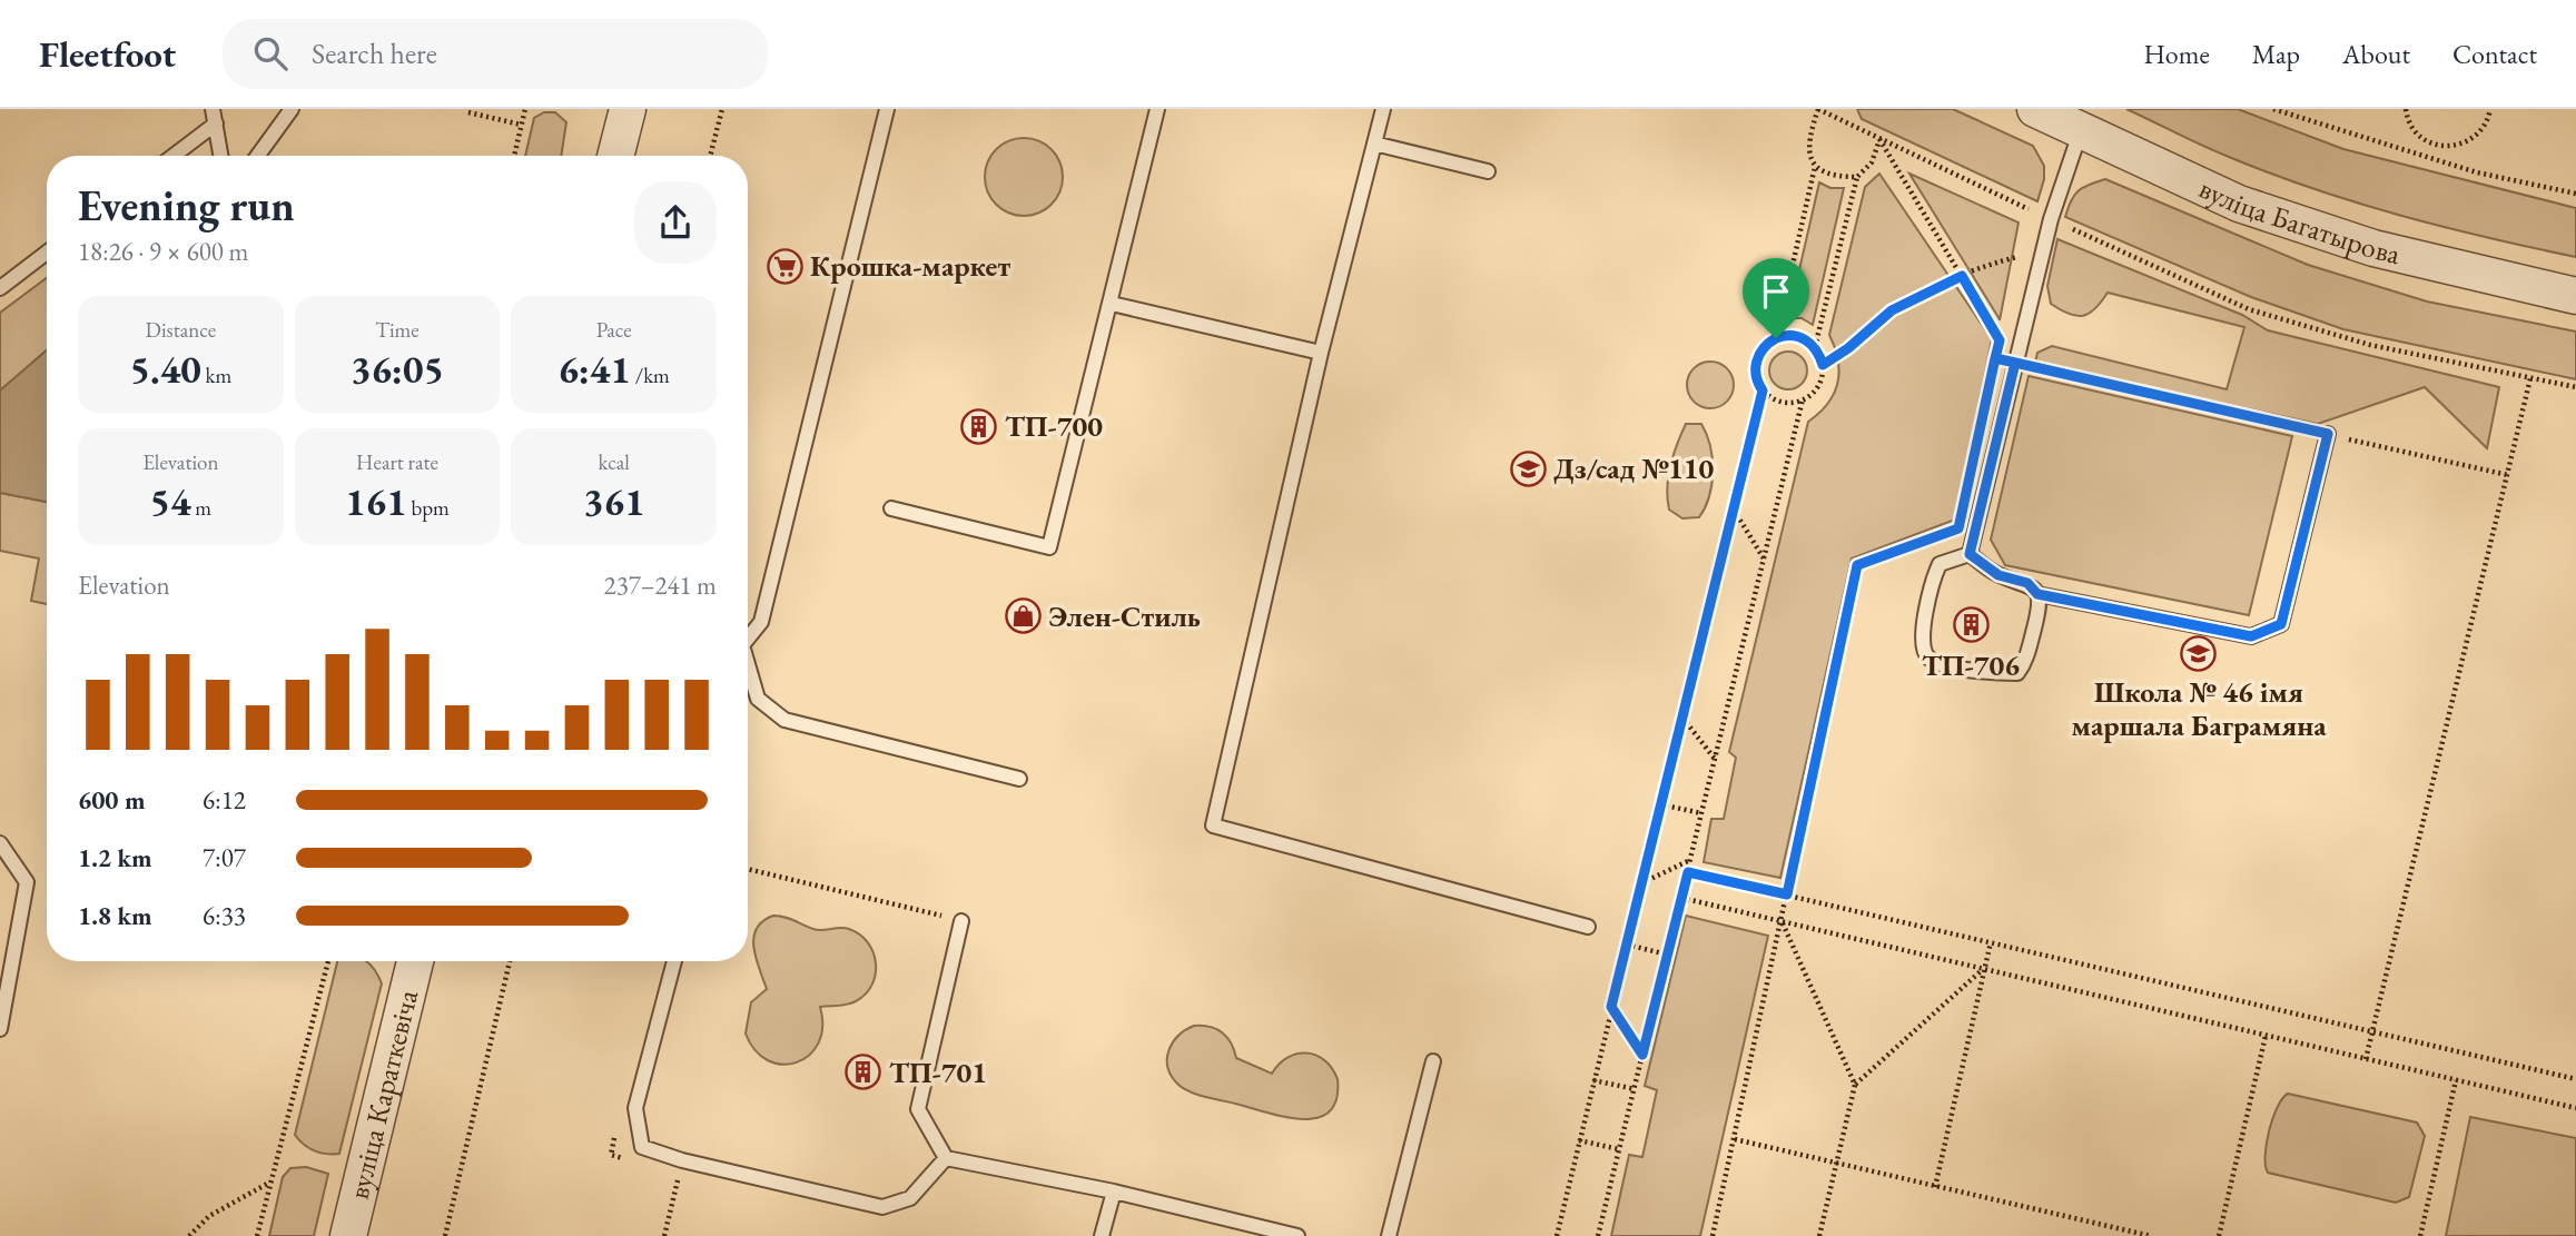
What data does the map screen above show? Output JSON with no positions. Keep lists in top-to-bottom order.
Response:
{
  "streets": {
    "street": ["вуліца Багатырова", "вуліца Караткевіча"]
  },
  "places": {
    "supermarket": ["Крошка-маркет"],
    "building": ["ТП-700", "ТП-706", "ТП-701"],
    "school or university": ["Дз/сад №110", "Школа № 46 імя маршала Баграмяна"],
    "shop": ["Элен-Стиль"]
  },
  "page": {
    "header": "Fleetfoot",
    "search": "Search here",
    "nav": [
      "Home",
      "Map",
      "About",
      "Contact"
    ],
    "heading": ["Evening run", "18:26 · 9 × 600 m"],
    "stats": [
      ["Distance", "5.40 km"],
      ["Time", "36:05"],
      ["Pace", "6:41 /km"],
      ["Elevation", "54 m"],
      ["Heart rate", "161 bpm"],
      ["kcal", "361"]
    ],
    "chart": ["Elevation", "237–241 m"],
    "list": [
      {
        "name": "600 m",
        "note": "6:12"
      },
      {
        "name": "1.2 km",
        "note": "7:07"
      },
      {
        "name": "1.8 km",
        "note": "6:33"
      }
    ]
  }
}
